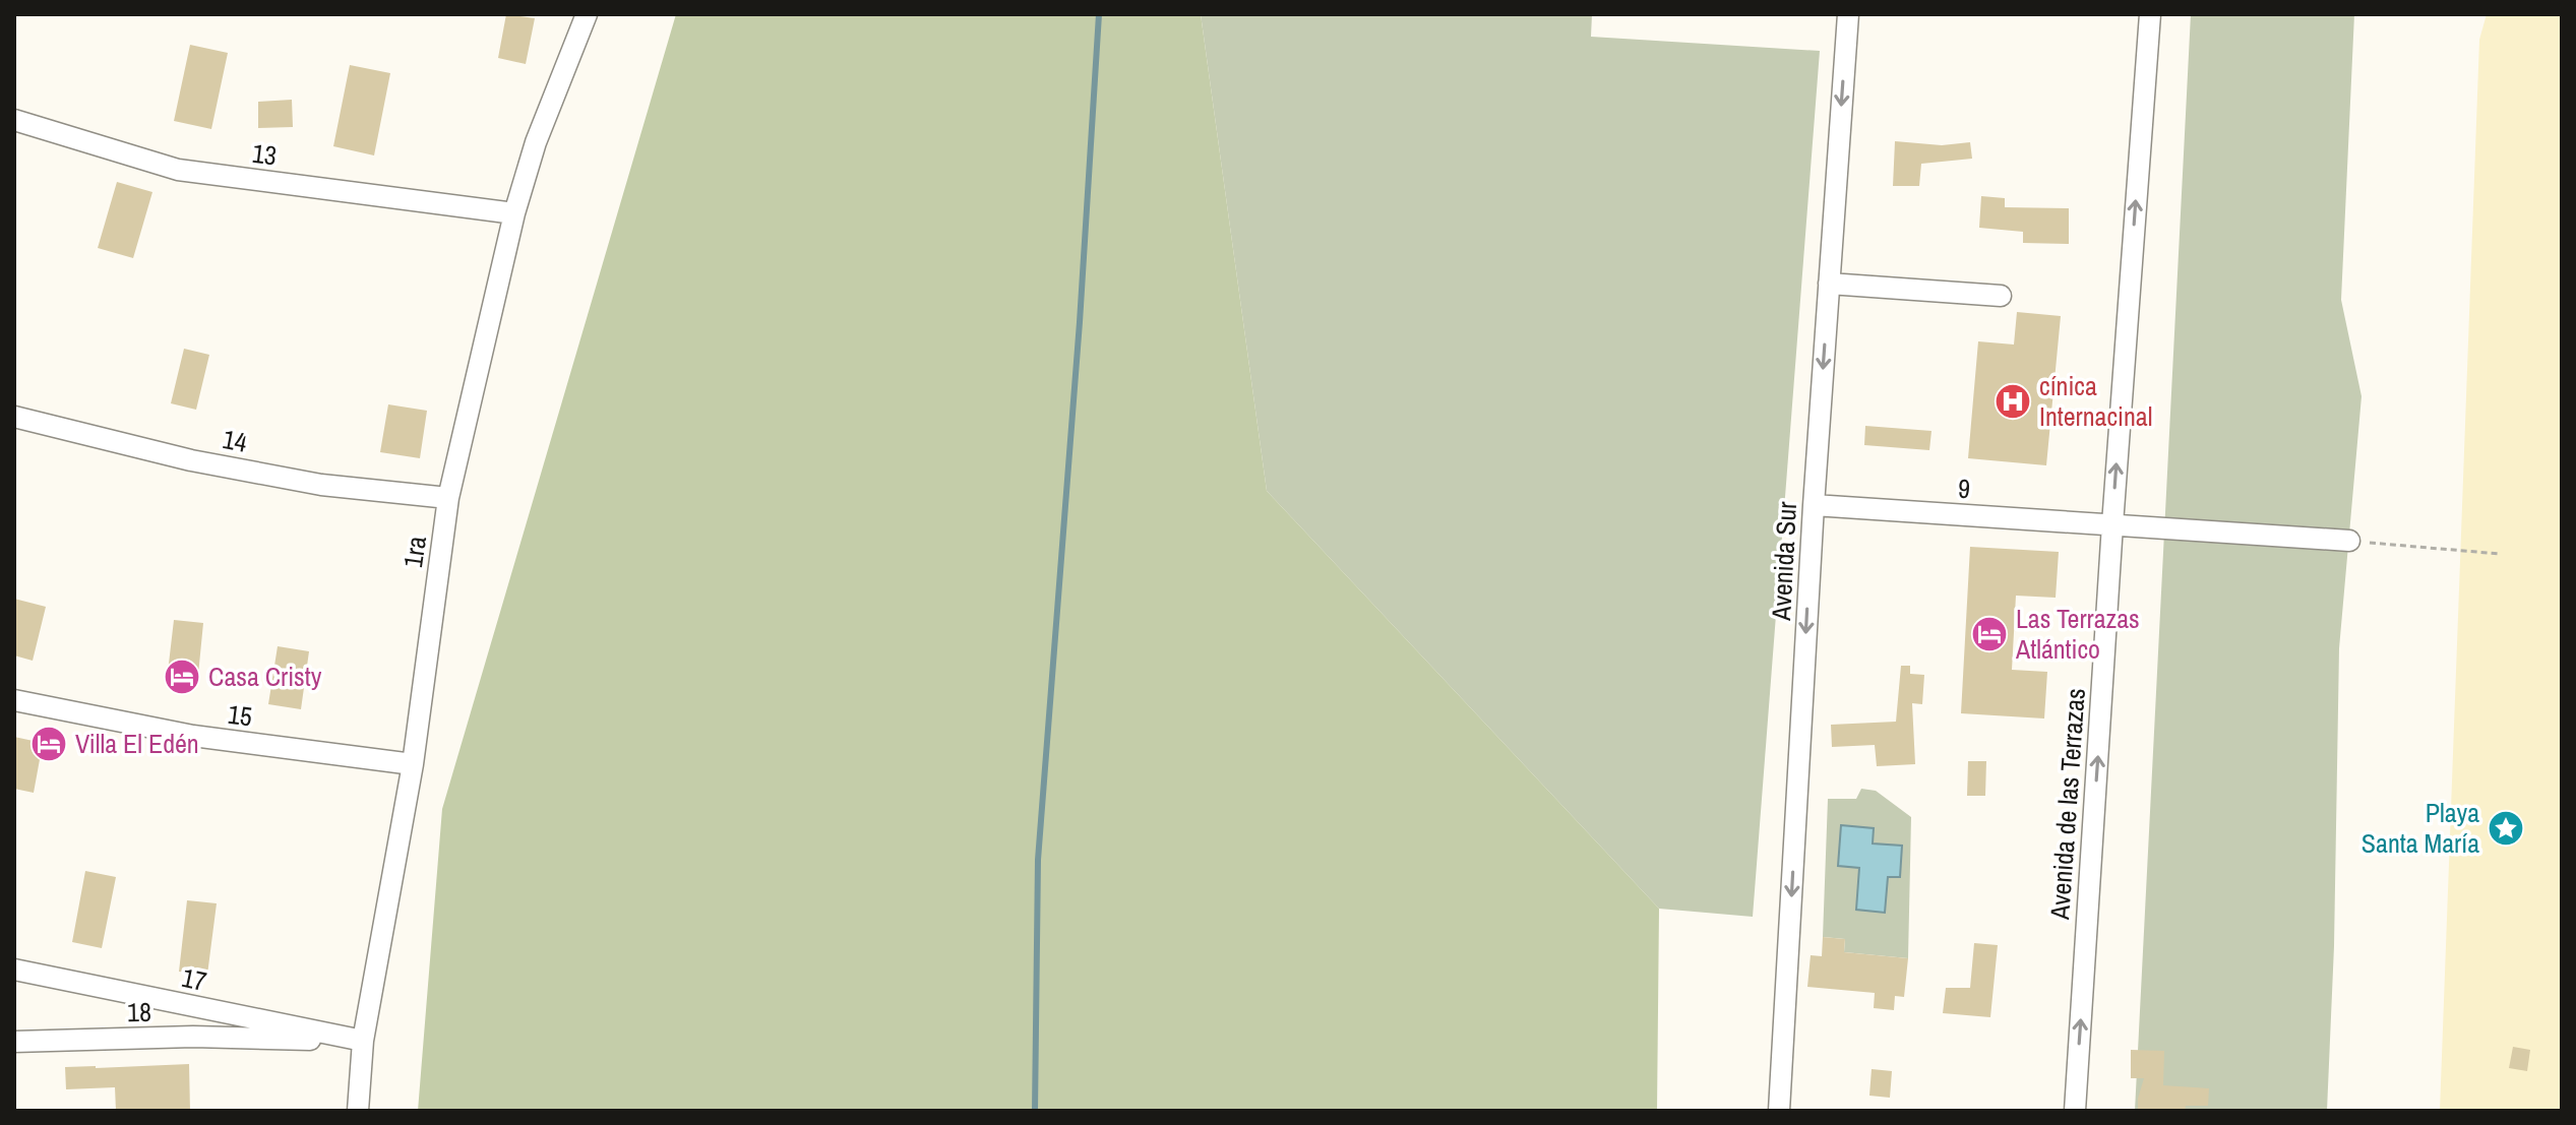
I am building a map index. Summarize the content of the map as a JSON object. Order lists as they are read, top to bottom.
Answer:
{
  "streets": {
    "street": [
      "13",
      "14",
      "9",
      "1ra",
      "Avenida Sur",
      "15",
      "Avenida de las Terrazas",
      "17",
      "18"
    ]
  },
  "crossings": [
    ["13", "1ra"],
    ["14", "1ra"],
    ["9", "Avenida Sur"],
    ["9", "Avenida de las Terrazas"],
    ["1ra", "15"],
    ["1ra", "17"],
    ["1ra", "18"],
    ["17", "18"]
  ],
  "one_way": ["Avenida Sur", "Avenida de las Terrazas"],
  "places": {
    "hospital": ["cínica Internacinal"],
    "hotel": ["Las Terrazas Atlántico", "Casa Cristy", "Villa El Edén"],
    "place": ["Playa Santa María"]
  }
}
